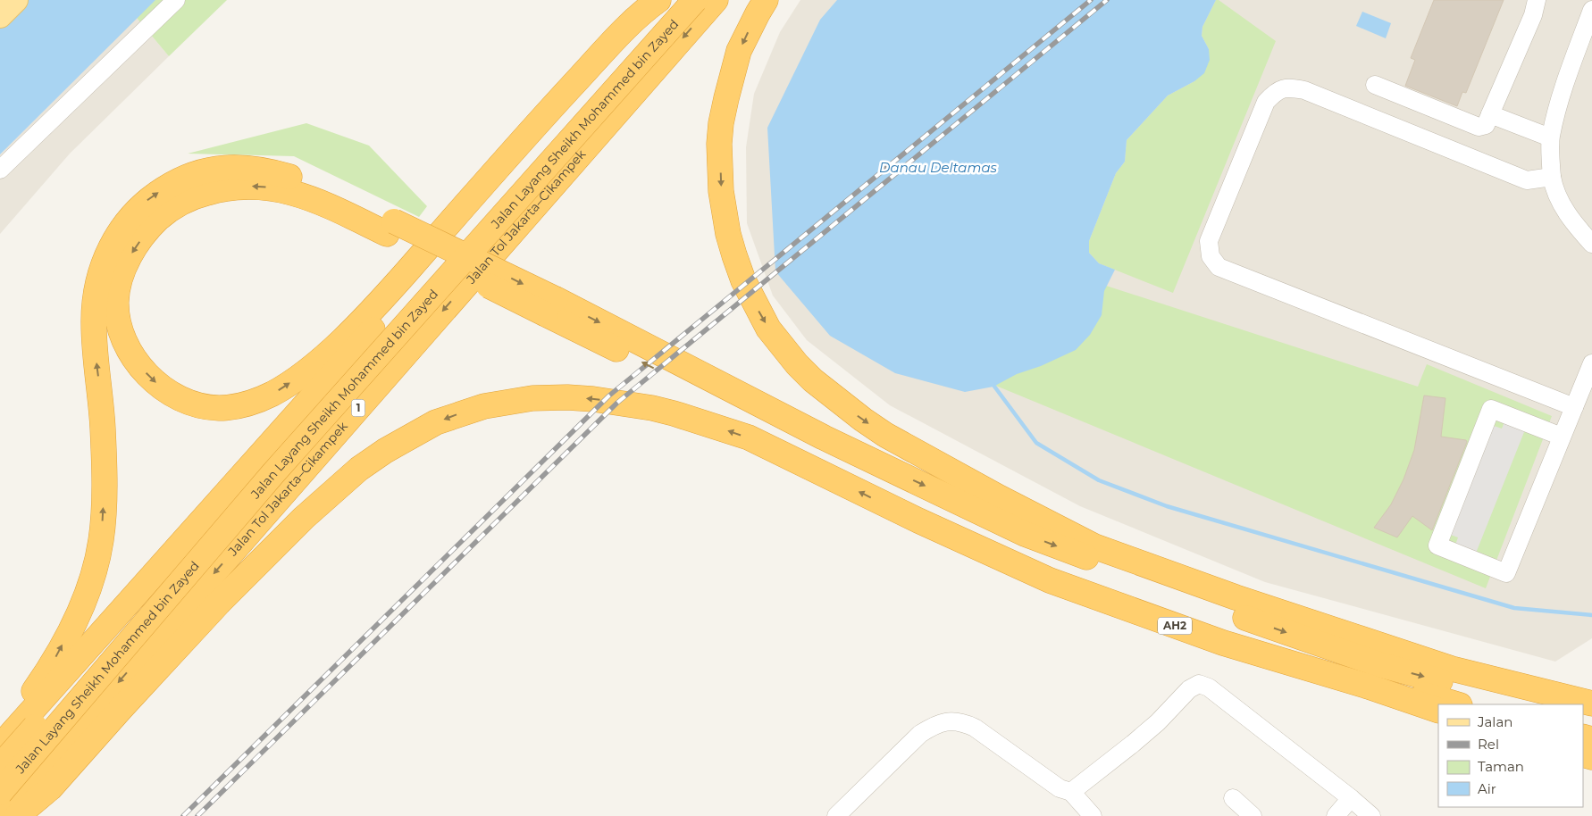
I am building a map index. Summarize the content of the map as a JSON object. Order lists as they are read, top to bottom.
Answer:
{
  "streets": {
    "highway": [
      "Jalan Layang Sheikh Mohammed bin Zayed",
      "Jalan Tol Jakarta–Cikampek",
      "1",
      "AH2"
    ]
  },
  "water": ["Danau Deltamas"],
  "legend": [
    "Jalan",
    "Rel",
    "Taman",
    "Air"
  ]
}
